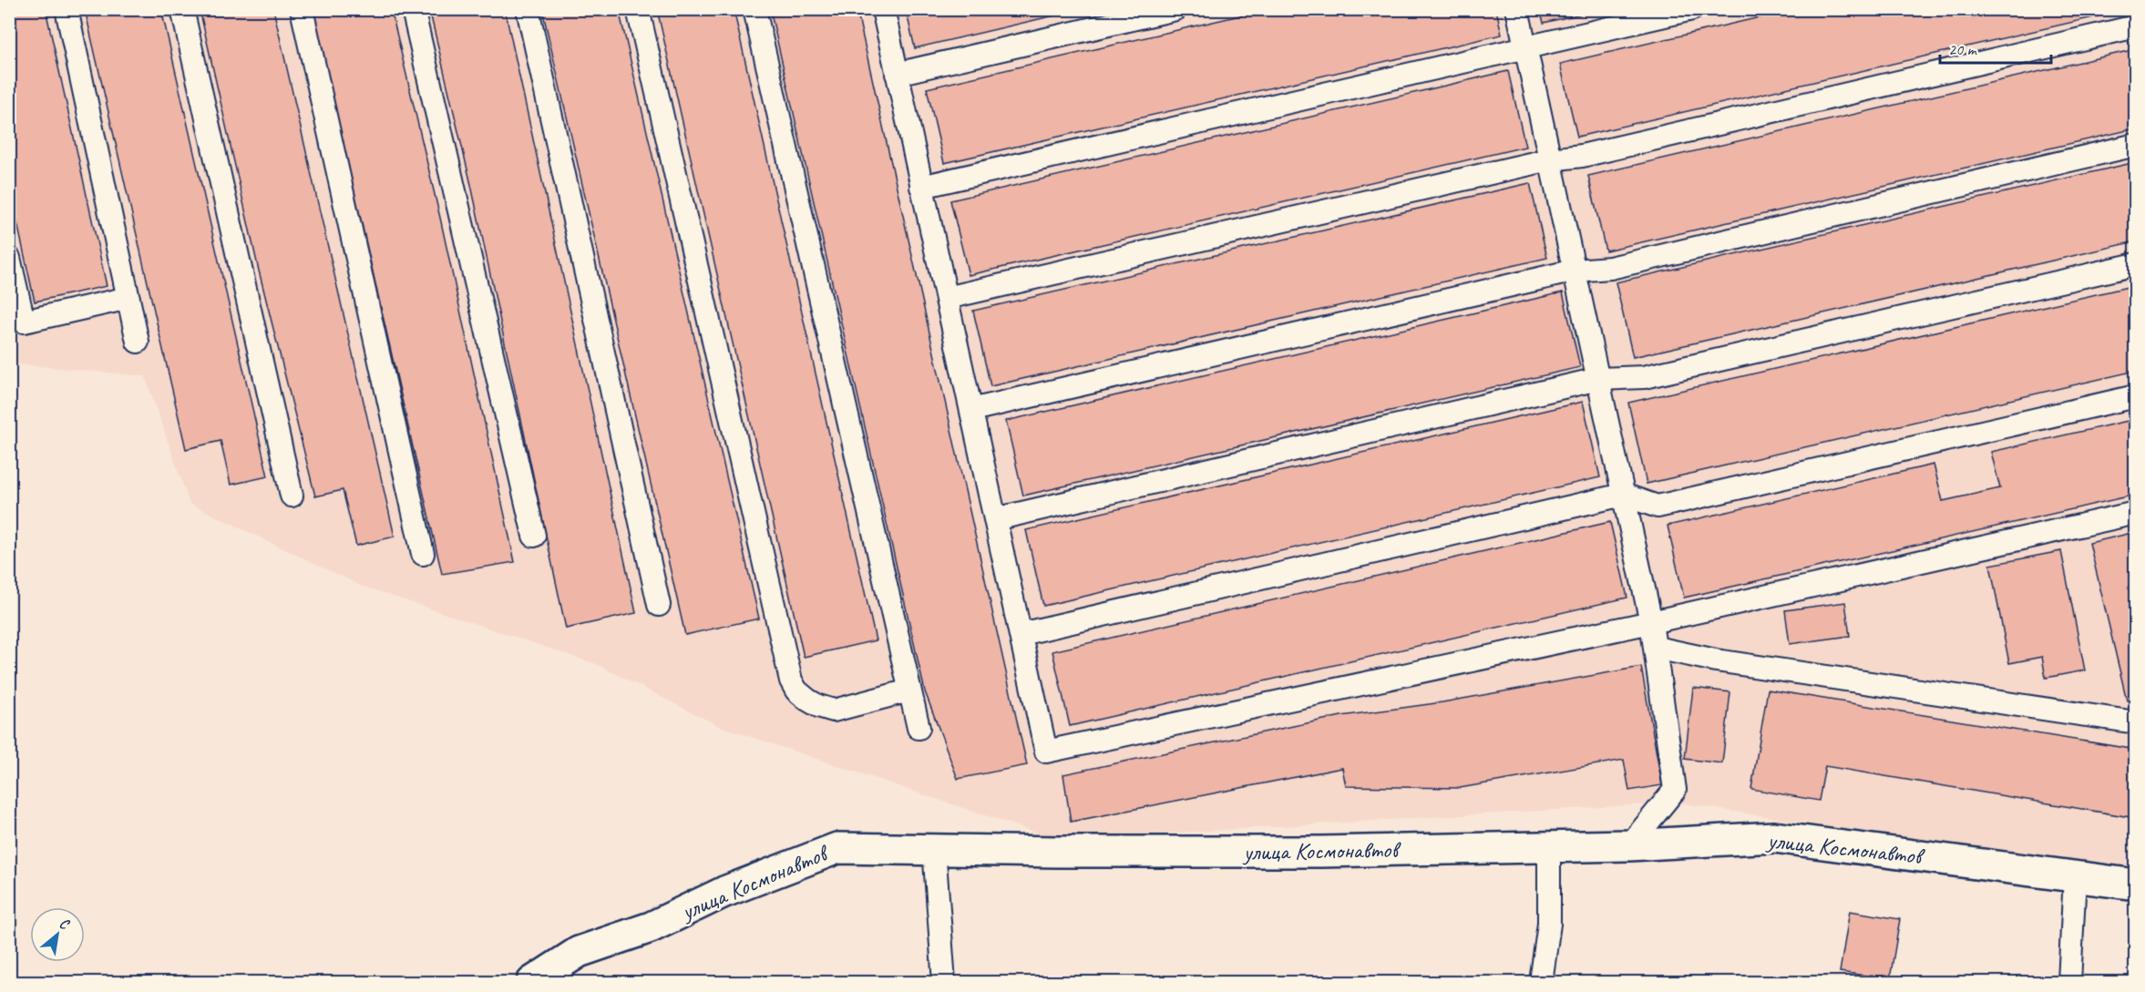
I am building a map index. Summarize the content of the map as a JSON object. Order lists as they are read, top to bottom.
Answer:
{
  "streets": {
    "street": ["улица Космонавтов"]
  },
  "scale_bar": "20 m",
  "north": "top right"
}
